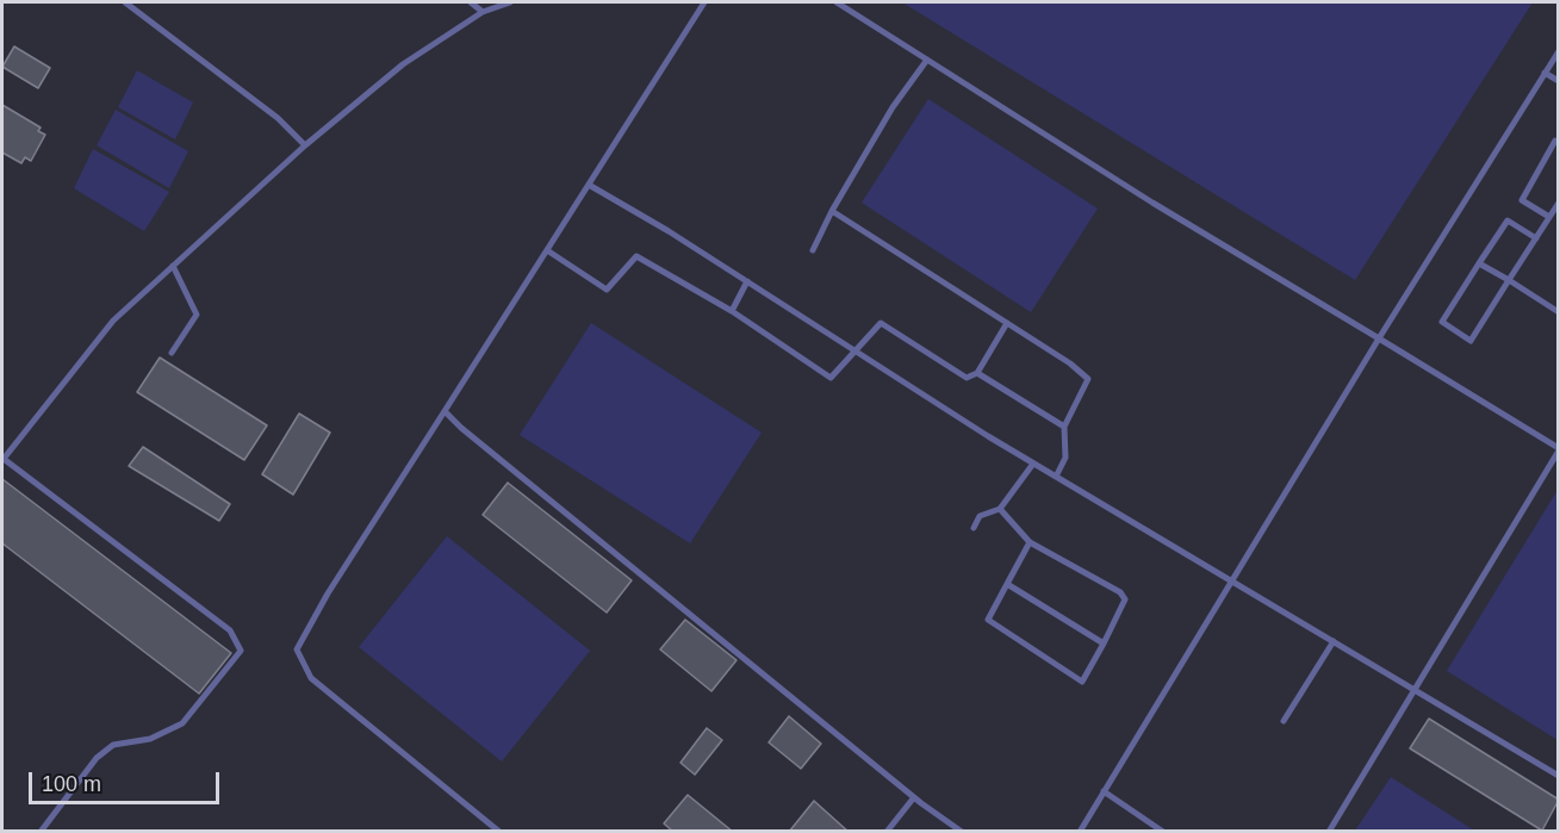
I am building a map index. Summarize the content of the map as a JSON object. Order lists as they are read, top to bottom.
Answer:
{
  "scale_bar": "100 m"
}
